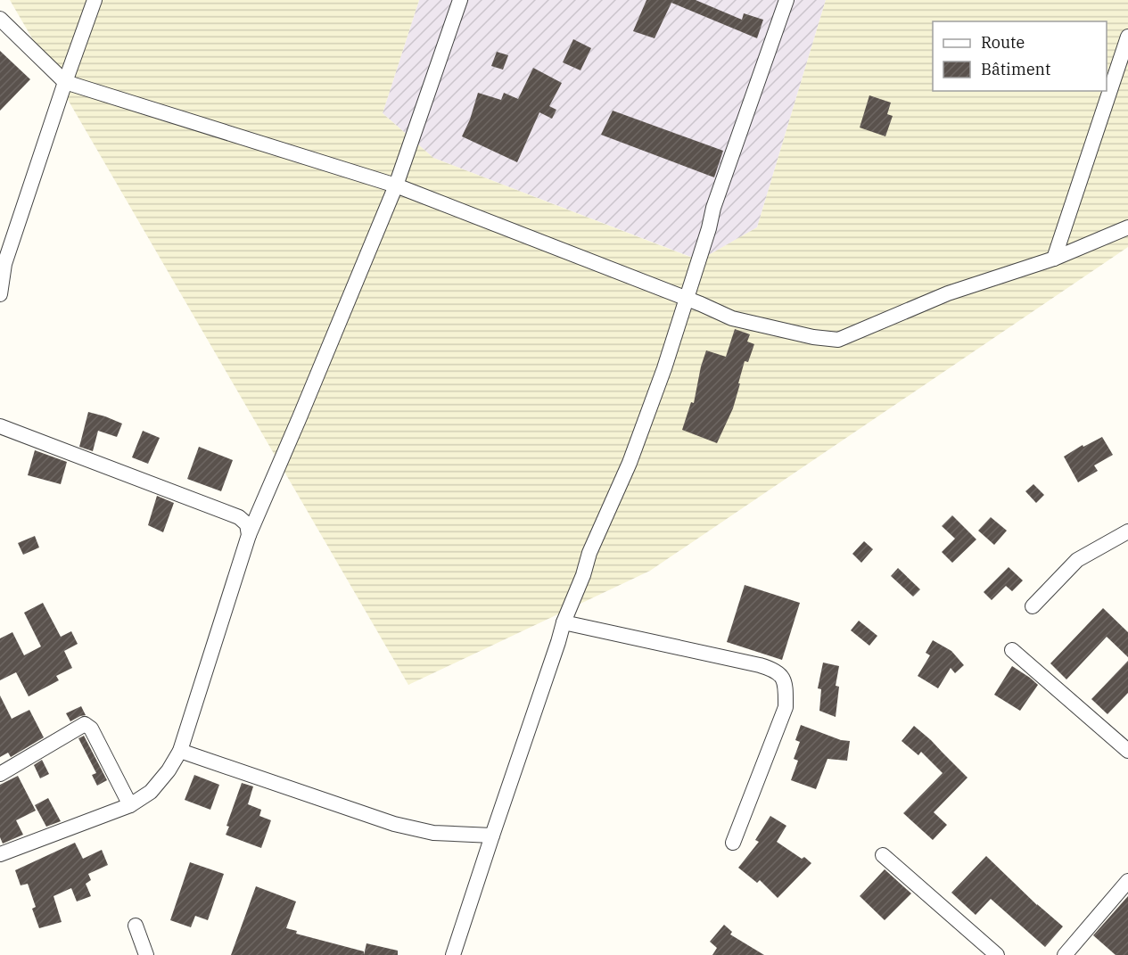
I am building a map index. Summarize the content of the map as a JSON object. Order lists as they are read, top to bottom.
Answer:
{
  "legend": ["Route", "Bâtiment"]
}
